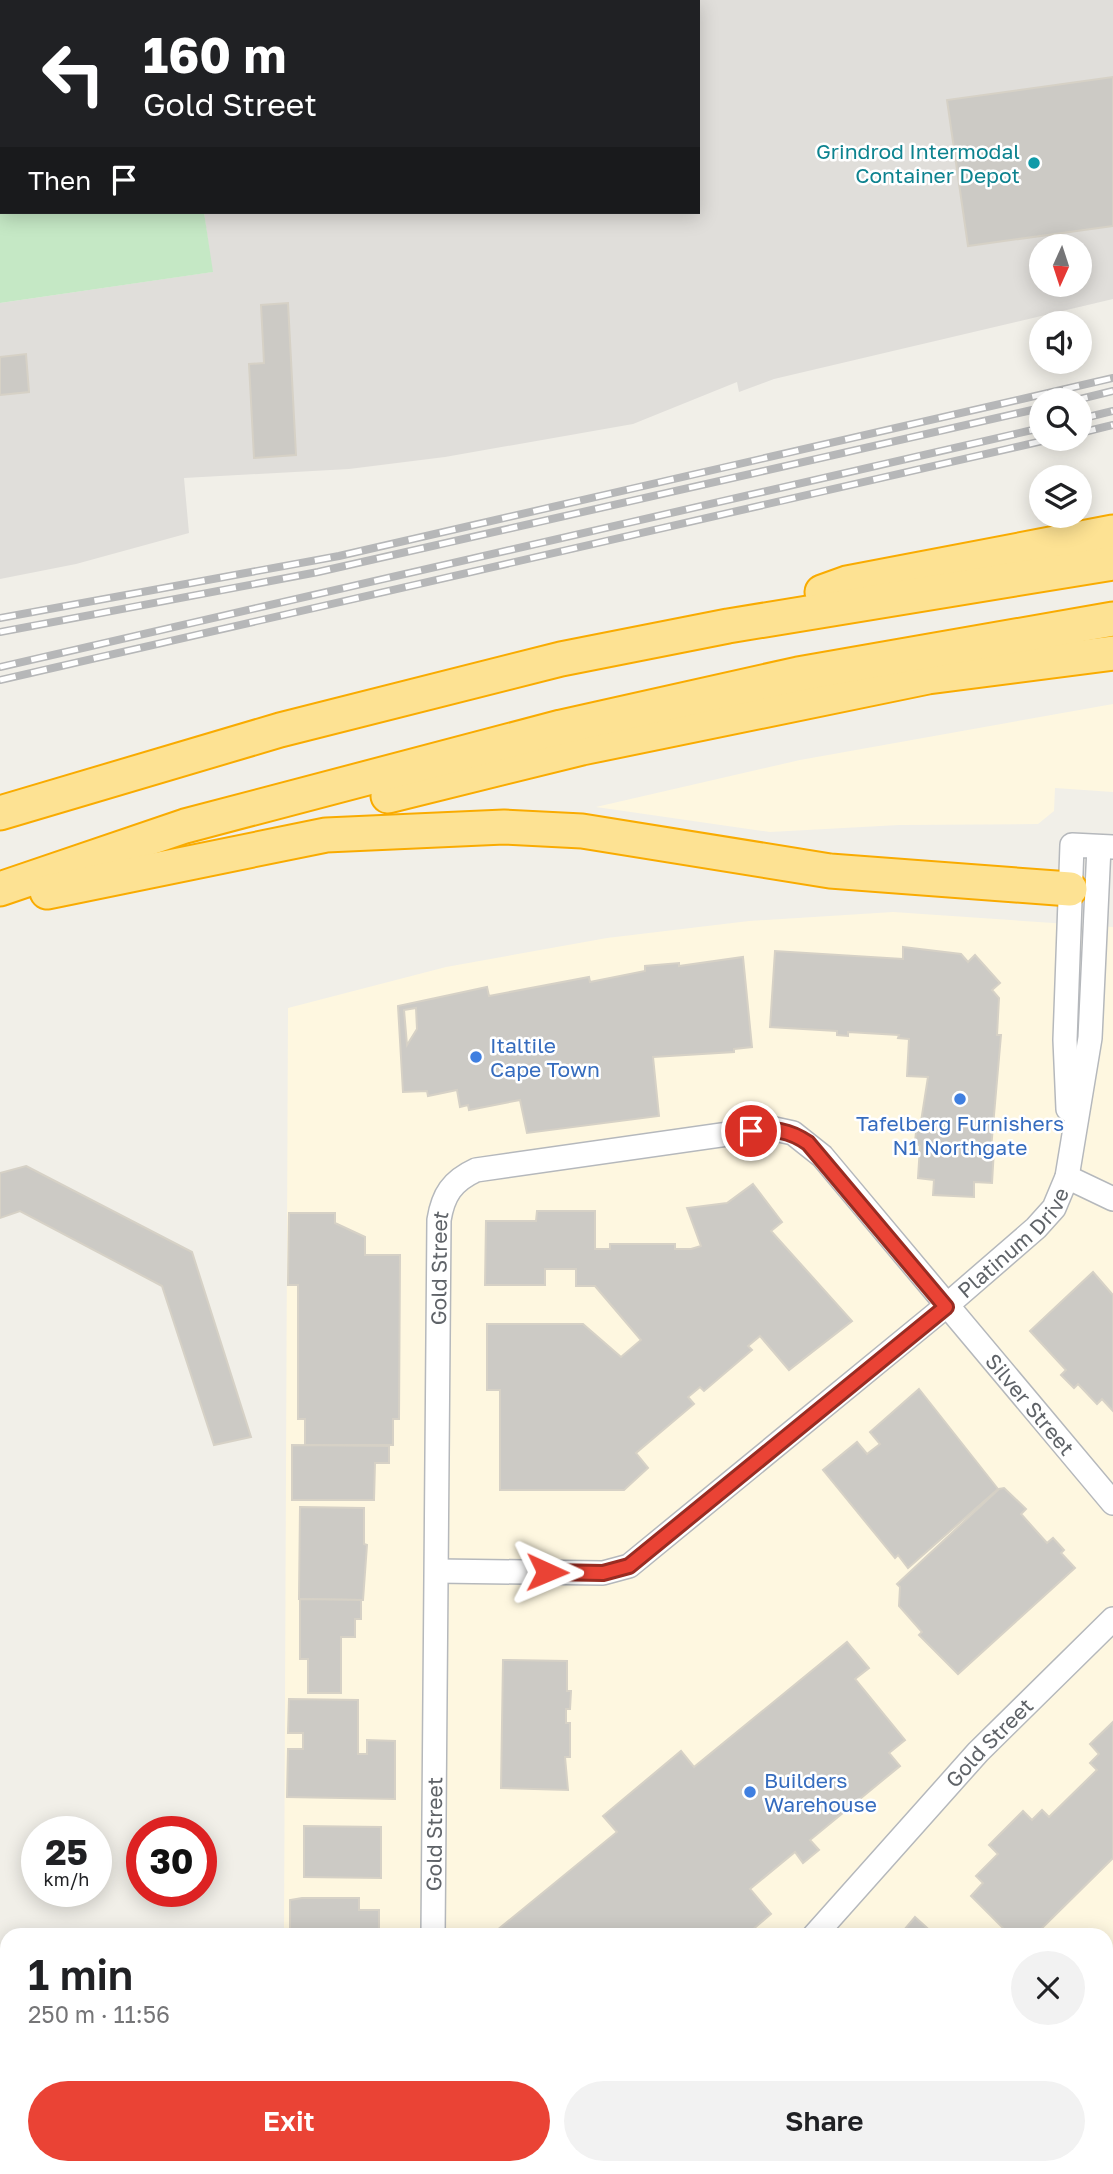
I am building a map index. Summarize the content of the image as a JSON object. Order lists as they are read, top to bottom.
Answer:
{
  "streets": {
    "street": ["Platinum Drive", "Gold Street", "Silver Street"]
  },
  "crossings": [
    ["Platinum Drive", "Gold Street"],
    ["Platinum Drive", "Silver Street"],
    ["Gold Street", "Silver Street"]
  ],
  "places": [
    "Grindrod Intermodal Container Depot",
    "Italtile Cape Town",
    "Tafelberg Furnishers N1 Northgate",
    "Builders Warehouse"
  ],
  "north": "bottom",
  "page": {
    "turn": ["160 m", "Gold Street"],
    "then": "Then",
    "speed": "25 km/h",
    "limit": "30",
    "heading": ["1 min", "250 m · 11:56"],
    "buttons": ["Exit", "Share"]
  }
}
